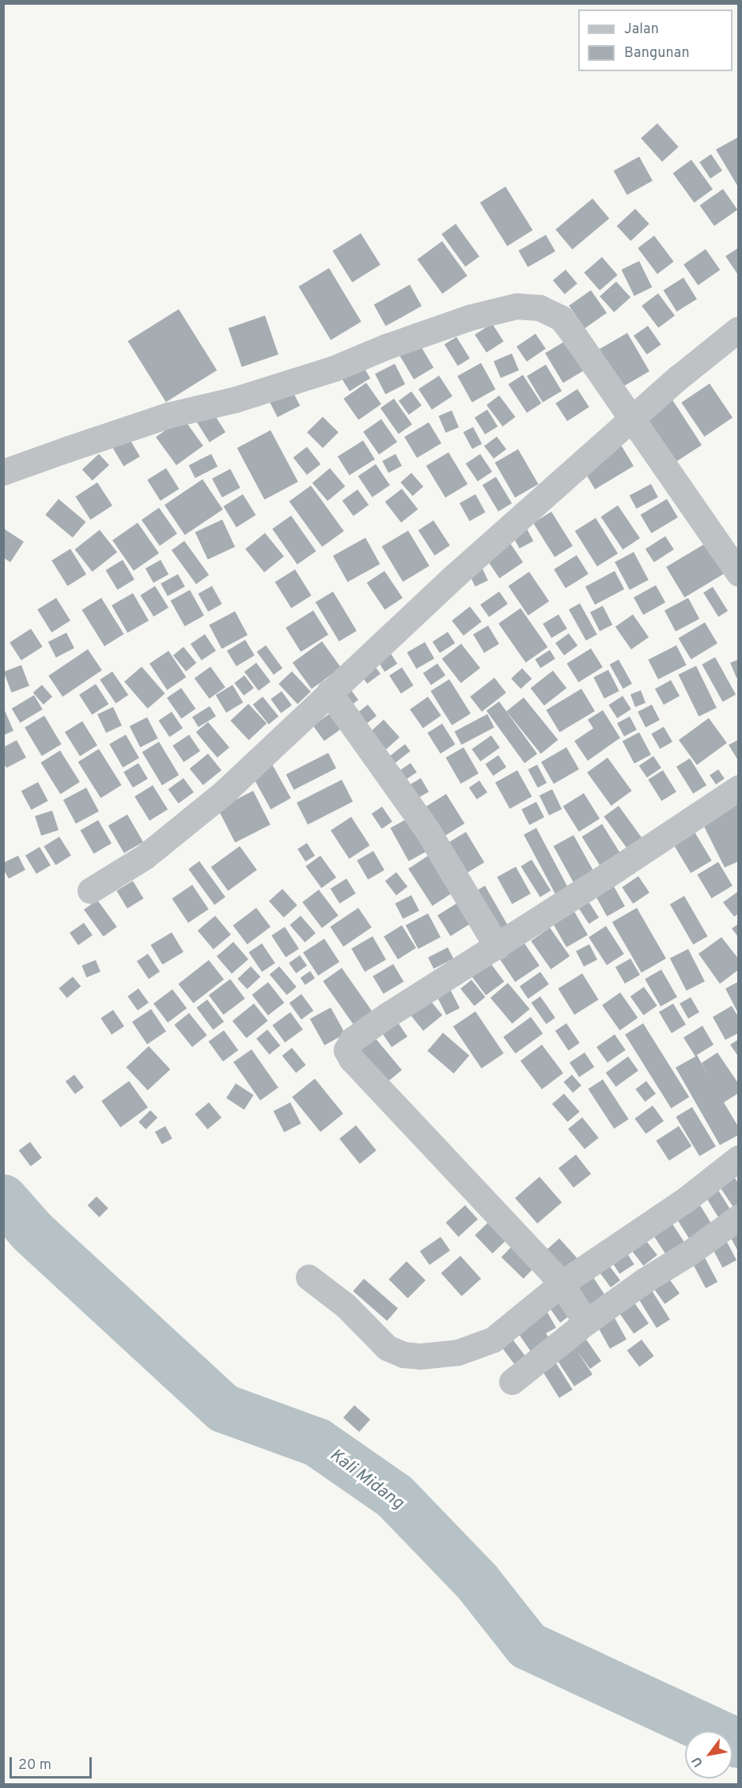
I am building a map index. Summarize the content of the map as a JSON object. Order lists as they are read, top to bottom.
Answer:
{
  "water": ["Kali Midang"],
  "legend": ["Jalan", "Bangunan"],
  "scale_bar": "20 m",
  "north": "bottom left"
}
